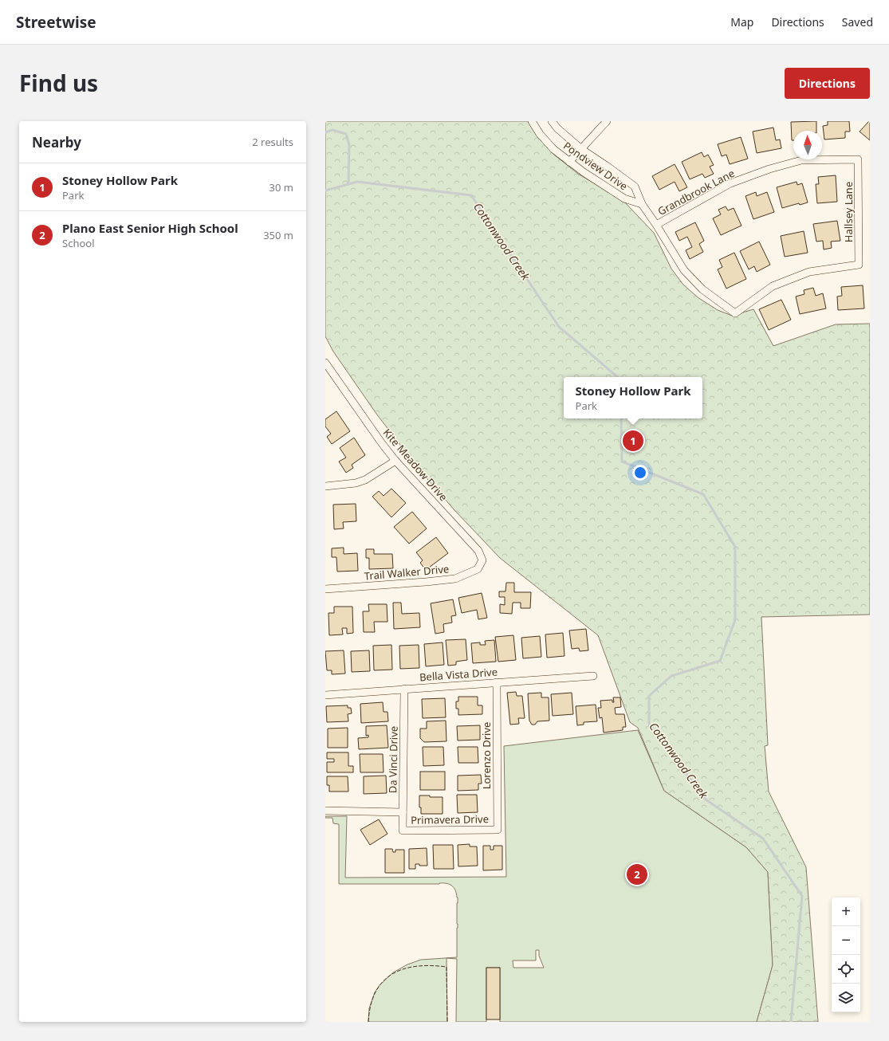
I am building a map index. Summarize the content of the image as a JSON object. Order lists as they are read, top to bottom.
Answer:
{
  "streets": {
    "street": [
      "Pondview Drive",
      "Grandbrook Lane",
      "Hallsey Lane",
      "Kite Meadow Drive",
      "Trail Walker Drive",
      "Bella Vista Drive",
      "Lorenzo Drive",
      "Da Vinci Drive",
      "Primavera Drive"
    ]
  },
  "crossings": [
    ["Pondview Drive", "Grandbrook Lane"],
    ["Pondview Drive", "Hallsey Lane"],
    ["Grandbrook Lane", "Hallsey Lane"],
    ["Kite Meadow Drive", "Trail Walker Drive"],
    ["Bella Vista Drive", "Lorenzo Drive"],
    ["Bella Vista Drive", "Da Vinci Drive"],
    ["Lorenzo Drive", "Primavera Drive"],
    ["Da Vinci Drive", "Primavera Drive"]
  ],
  "water": ["Cottonwood Creek"],
  "north": "top",
  "page": {
    "header": "Streetwise",
    "nav": ["Map", "Directions", "Saved"],
    "title": "Find us",
    "buttons": "Directions",
    "heading": ["Nearby", "2 results"],
    "list": [
      {
        "mark": "1",
        "name": "Stoney Hollow Park",
        "note": "Park",
        "value": "30 m"
      },
      {
        "mark": "2",
        "name": "Plano East Senior High School",
        "note": "School",
        "value": "350 m"
      }
    ],
    "popup": ["Stoney Hollow Park", "Park"],
    "pins": ["1", "2"],
    "map_buttons": ["+", "−"]
  }
}
